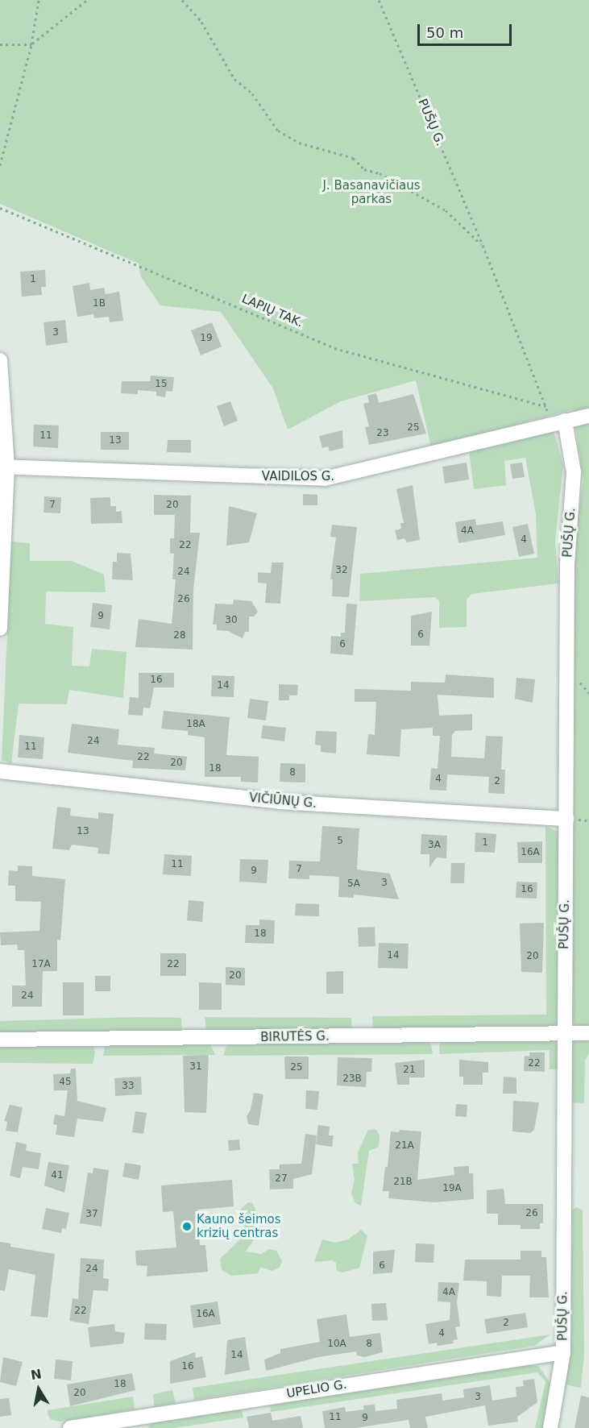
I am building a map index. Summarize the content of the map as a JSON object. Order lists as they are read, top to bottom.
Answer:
{
  "streets": {
    "street": [
      "PUŠŲ G.",
      "VAIDILOS G.",
      "VIČIŪNŲ G.",
      "BIRUTĖS G.",
      "UPELIO G."
    ],
    "path": ["LAPIŲ TAK."]
  },
  "crossings": [
    ["PUŠŲ G.", "VAIDILOS G."],
    ["PUŠŲ G.", "VIČIŪNŲ G."],
    ["PUŠŲ G.", "BIRUTĖS G."],
    ["PUŠŲ G.", "UPELIO G."]
  ],
  "parks": ["J. Basanavičiaus parkas"],
  "places": ["Kauno šeimos krizių centras"],
  "house_numbers": [
    "1",
    "1B",
    "3",
    "19",
    "15",
    "25",
    "23",
    "11",
    "13",
    "7",
    "20",
    "4A",
    "4",
    "22",
    "32",
    "24",
    "26",
    "9",
    "30",
    "6",
    "28",
    "6",
    "16",
    "14",
    "18A",
    "24",
    "11",
    "22",
    "20",
    "18",
    "8",
    "4",
    "2",
    "13",
    "5",
    "1",
    "3A",
    "16A",
    "11",
    "7",
    "9",
    "3",
    "5A",
    "16",
    "18",
    "14",
    "20",
    "17A",
    "22",
    "20",
    "24",
    "22",
    "31",
    "25",
    "21",
    "23B",
    "45",
    "33",
    "21A",
    "41",
    "27",
    "21B",
    "19A",
    "26",
    "37",
    "6",
    "24",
    "4A",
    "22",
    "16A",
    "2",
    "4",
    "10A",
    "8",
    "14",
    "16",
    "18",
    "20",
    "3",
    "11",
    "9"
  ],
  "scale_bar": "50 m",
  "north": "top"
}
